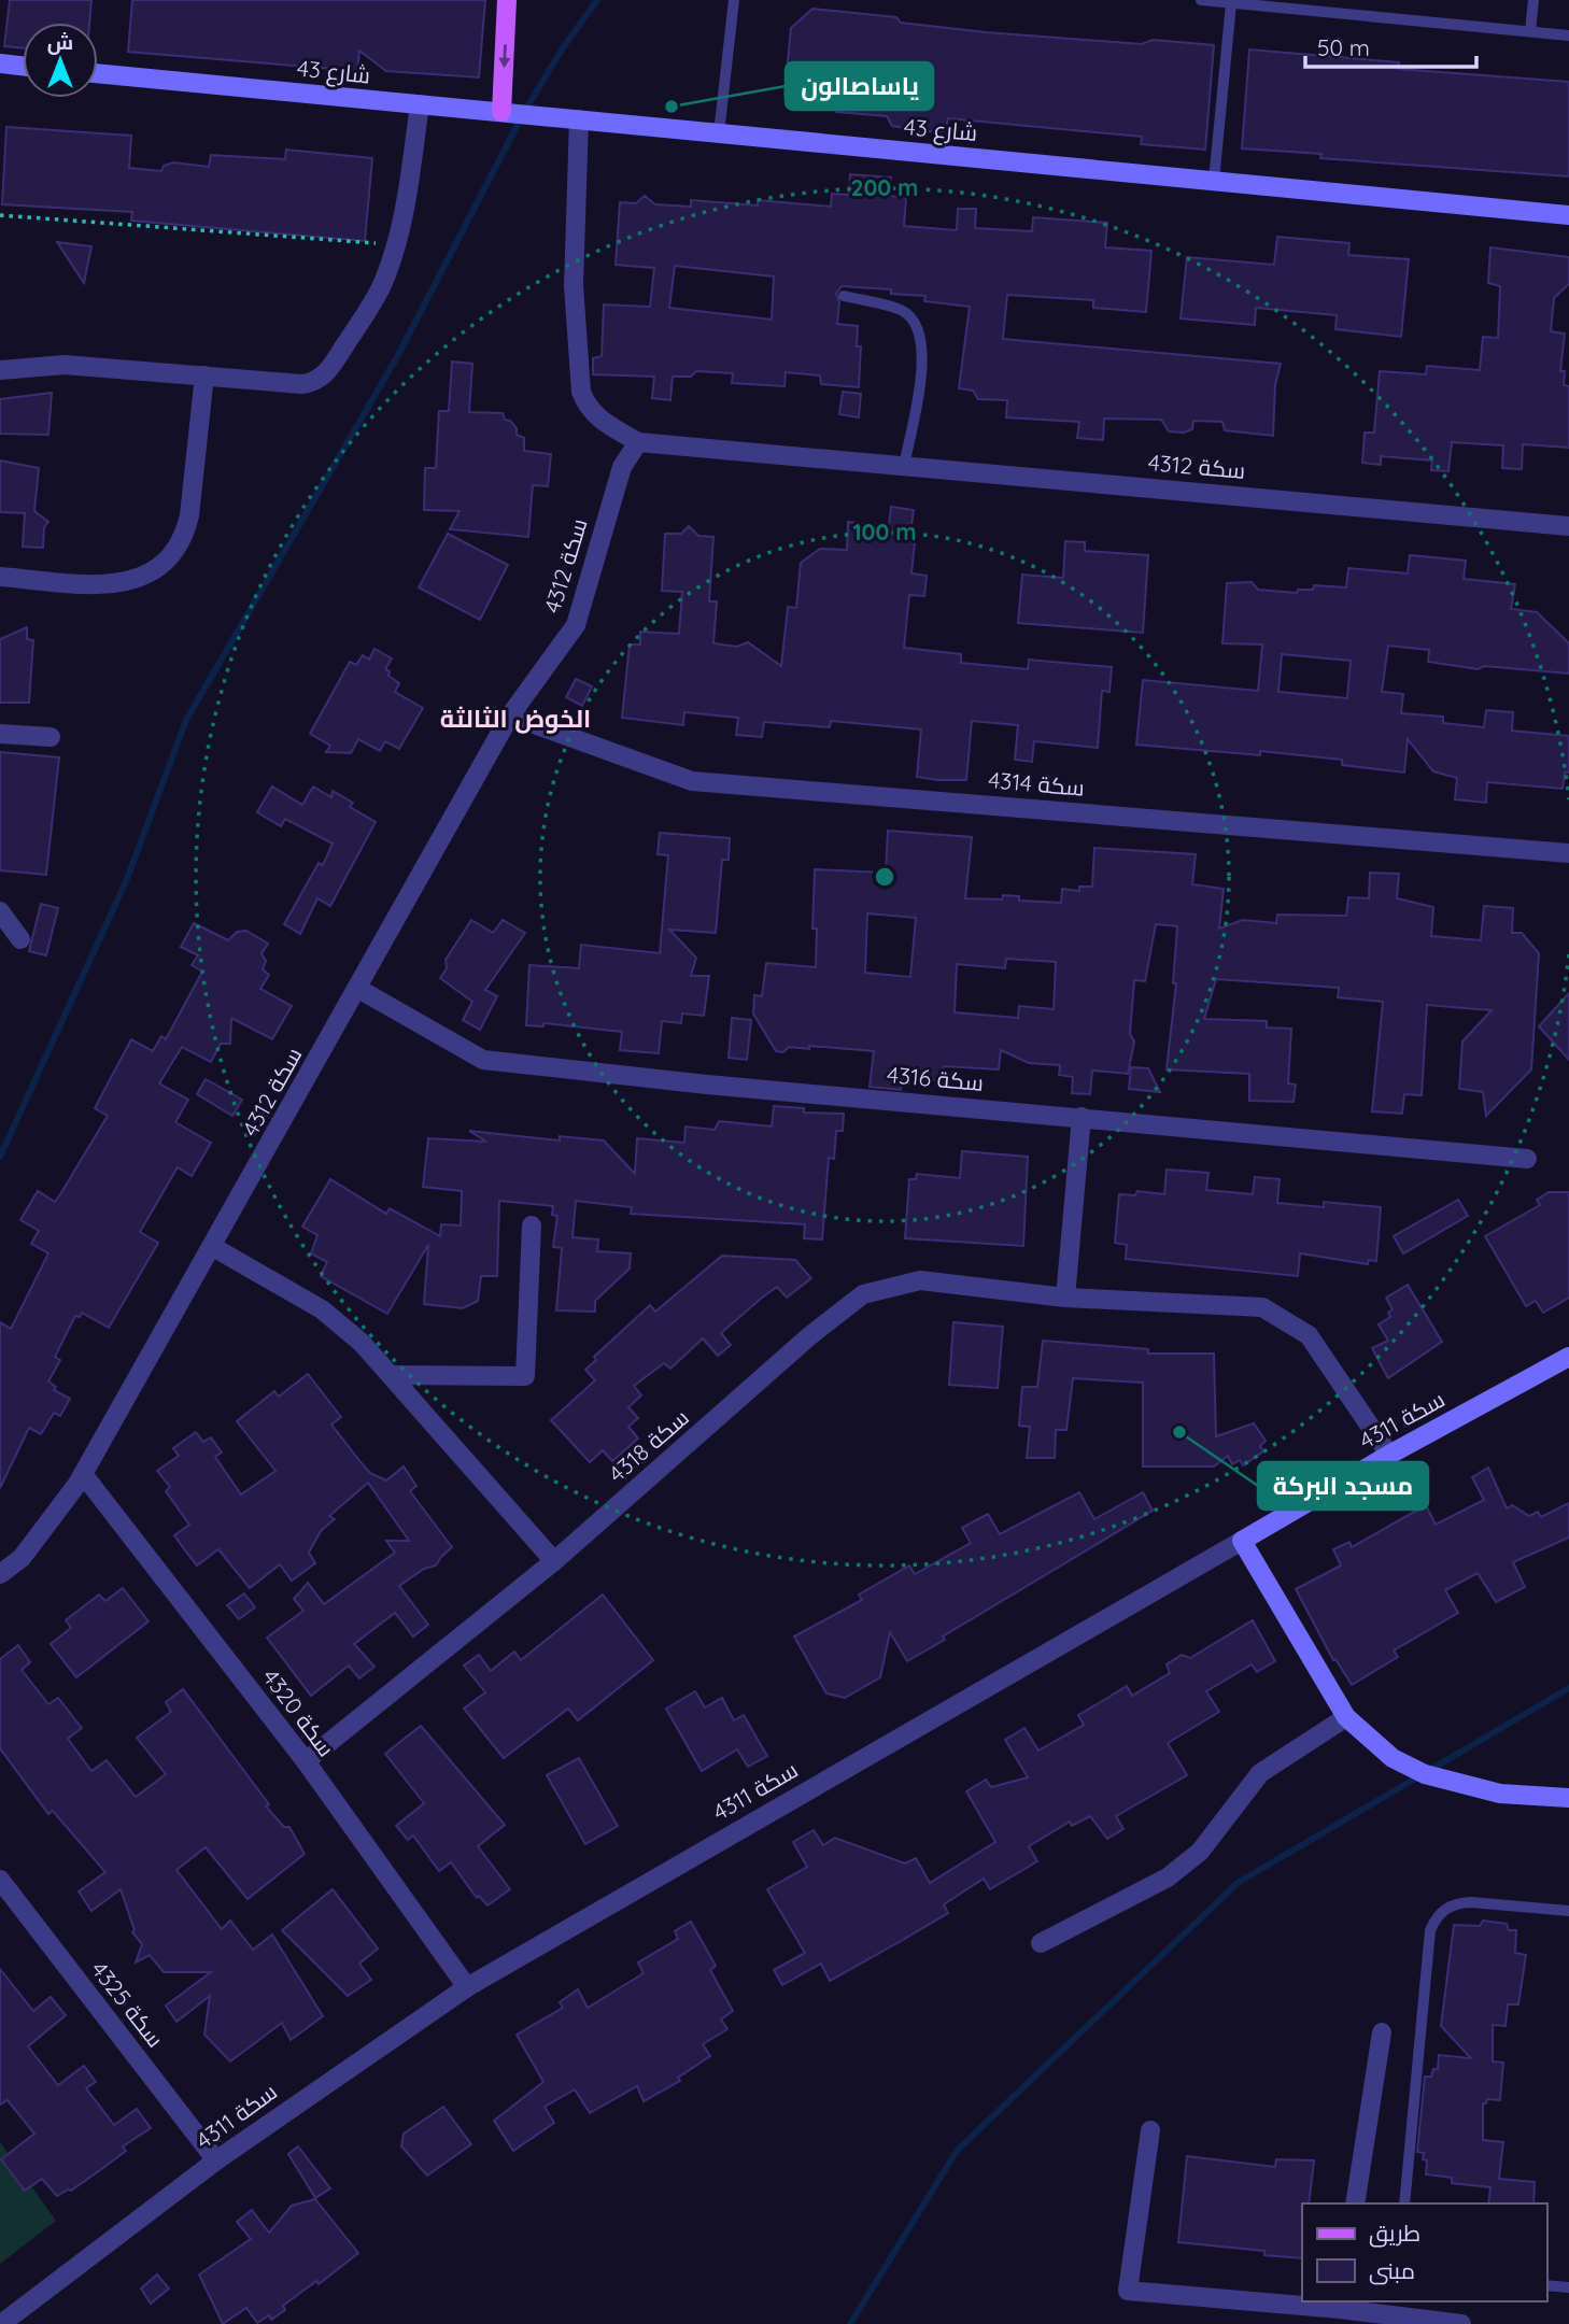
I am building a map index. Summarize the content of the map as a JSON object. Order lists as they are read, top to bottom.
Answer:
{
  "streets": {
    "street": [
      "شارع 43",
      "سكة 4312",
      "سكة 4314",
      "سكة 4316",
      "سكة 4311",
      "سكة 4318",
      "سكة 4320",
      "سكة 4325"
    ]
  },
  "crossings": [
    ["سكة 4312", "سكة 4314"],
    ["سكة 4312", "سكة 4316"],
    ["سكة 4312", "سكة 4320"],
    ["سكة 4311", "سكة 4318"],
    ["سكة 4311", "سكة 4320"],
    ["سكة 4311", "سكة 4325"],
    ["سكة 4318", "سكة 4320"]
  ],
  "districts": ["الخوض الثالثة"],
  "places": ["ياساصالون", "مسجد البركة"],
  "legend": ["طريق", "مبنى"],
  "scale_bar": "50 m",
  "north": "top",
  "rings": ["200 m", "100 m"]
}
